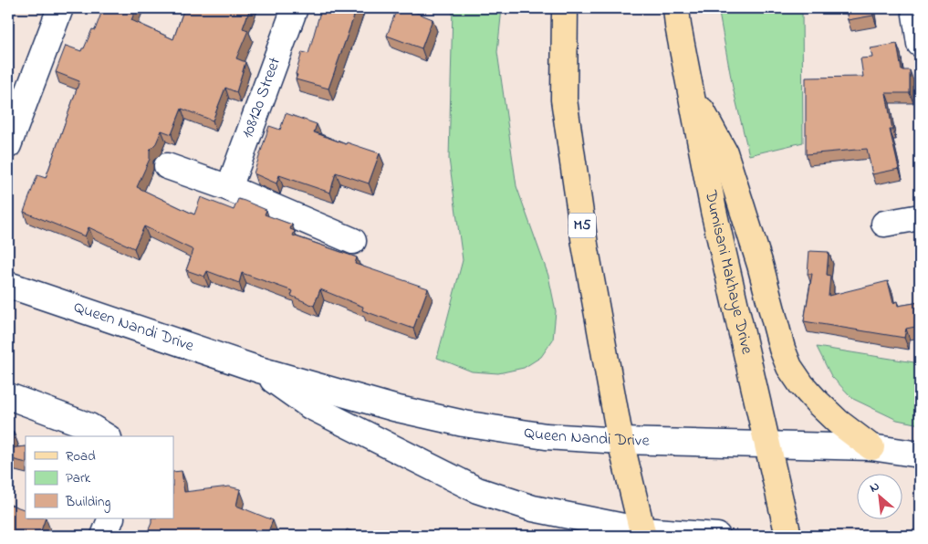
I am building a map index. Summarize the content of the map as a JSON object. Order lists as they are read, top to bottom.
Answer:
{
  "streets": {
    "main road": [
      "108120 Street",
      "M5",
      "Dumisani Makhaye Drive",
      "Queen Nandi Drive"
    ]
  },
  "crossings": [
    ["M5", "Queen Nandi Drive"],
    ["Dumisani Makhaye Drive", "Queen Nandi Drive"]
  ],
  "legend": ["Road", "Park", "Building"],
  "north": "top left"
}
